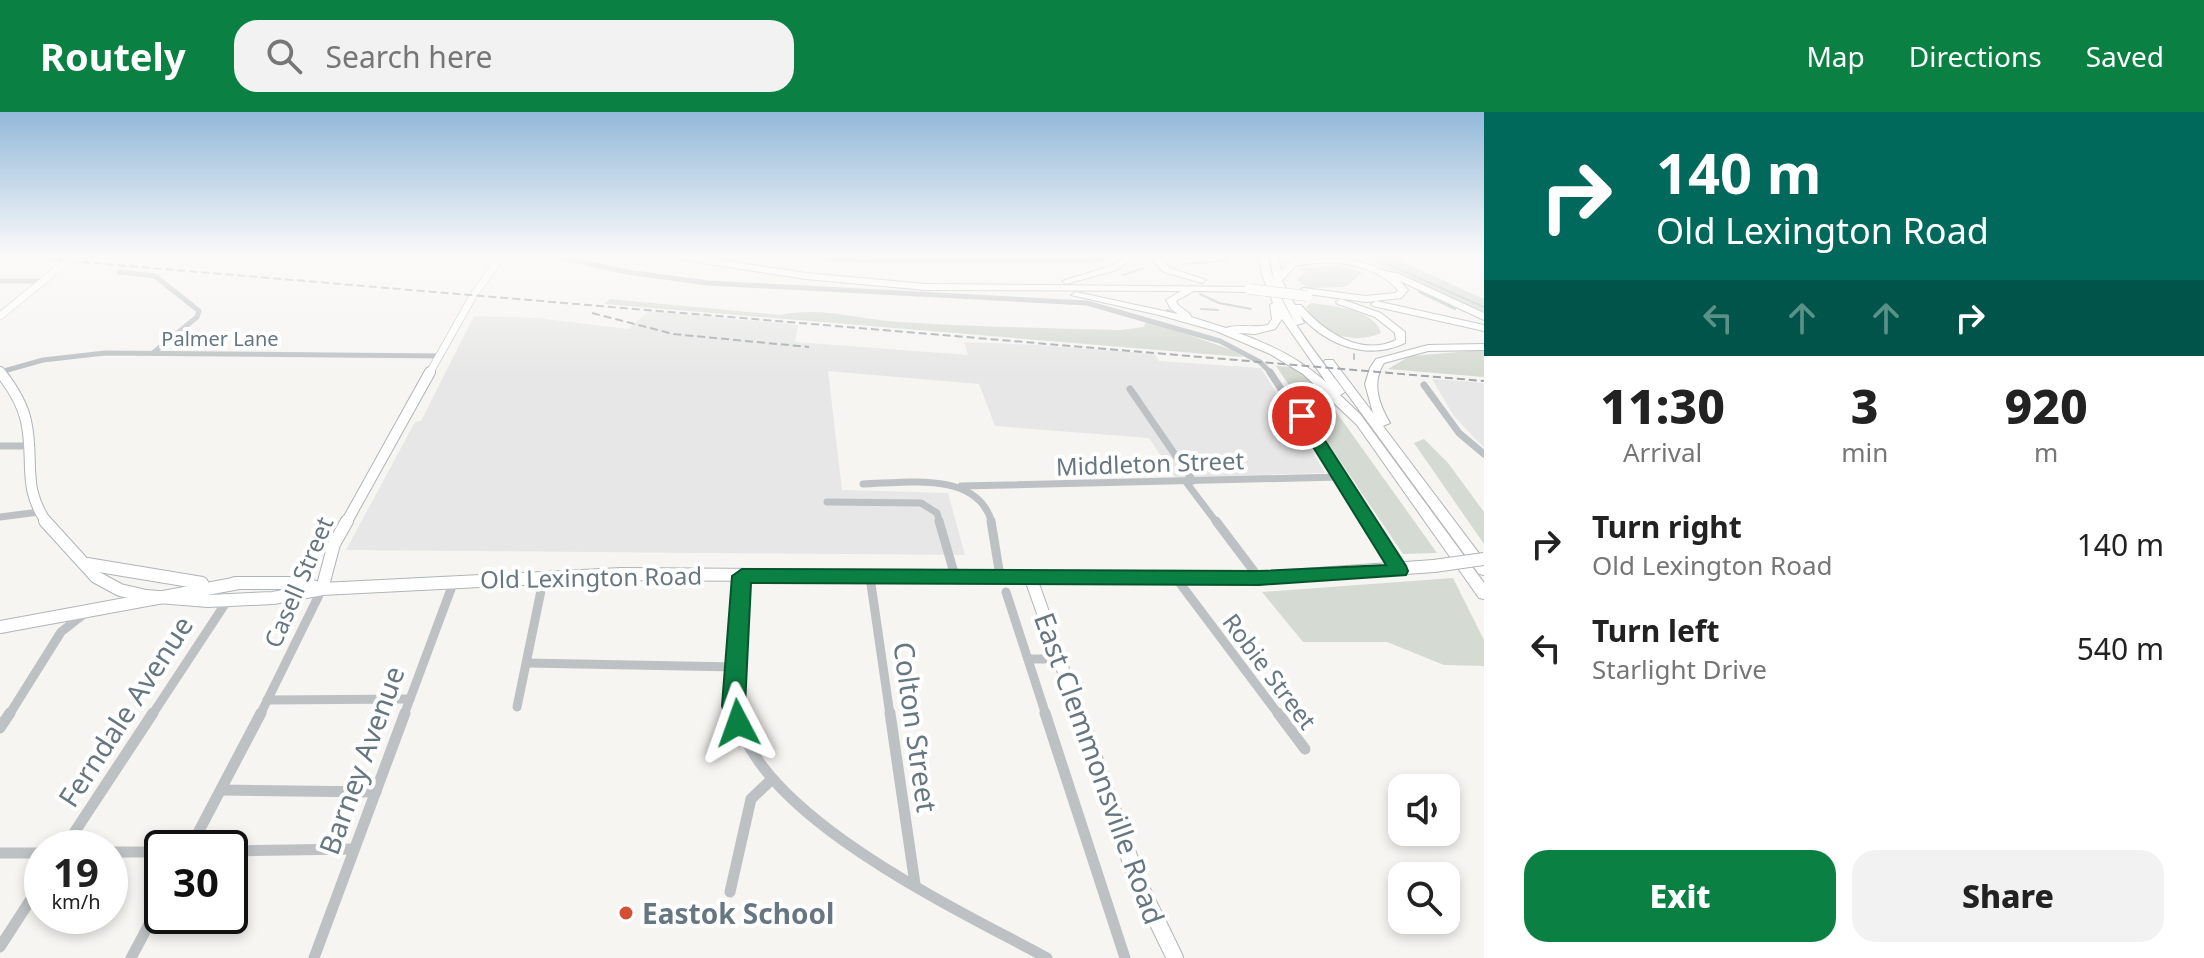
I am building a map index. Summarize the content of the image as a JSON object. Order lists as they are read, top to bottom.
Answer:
{
  "streets": {
    "main road": ["Old Lexington Road", "Casell Street", "East Clemmonsville Road"],
    "street": [
      "Palmer Lane",
      "Middleton Street",
      "Robie Street",
      "Ferndale Avenue",
      "Colton Street",
      "Barney Avenue"
    ]
  },
  "crossings": [
    ["Palmer Lane", "Casell Street"],
    ["Old Lexington Road", "Casell Street"],
    ["Old Lexington Road", "Robie Street"],
    ["Old Lexington Road", "Ferndale Avenue"],
    ["Old Lexington Road", "Colton Street"],
    ["Old Lexington Road", "Barney Avenue"],
    ["Old Lexington Road", "East Clemmonsville Road"]
  ],
  "places": ["Eastok School"],
  "page": {
    "header": "Routely",
    "search": "Search here",
    "nav": ["Map", "Directions", "Saved"],
    "turn": ["140 m", "Old Lexington Road"],
    "eta": [
      "11:30",
      "Arrival",
      "3",
      "min",
      "920",
      "m"
    ],
    "list": [
      {
        "name": "Turn right",
        "note": "Old Lexington Road",
        "value": "140 m"
      },
      {
        "name": "Turn left",
        "note": "Starlight Drive",
        "value": "540 m"
      }
    ],
    "speed": "19 km/h",
    "limit": "30",
    "buttons": ["Exit", "Share"]
  }
}
